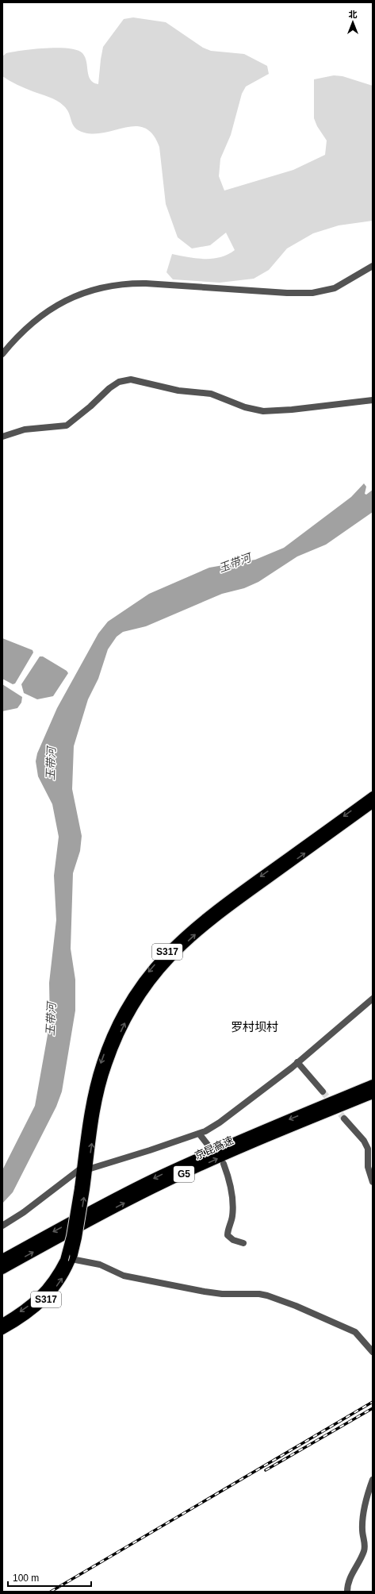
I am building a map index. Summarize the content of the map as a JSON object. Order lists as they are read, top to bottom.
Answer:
{
  "streets": {
    "highway": ["京昆高速", "G5"],
    "main road": ["S317"]
  },
  "districts": ["罗村坝村"],
  "water": ["玉带河"],
  "scale_bar": "100 m",
  "north": "top"
}
